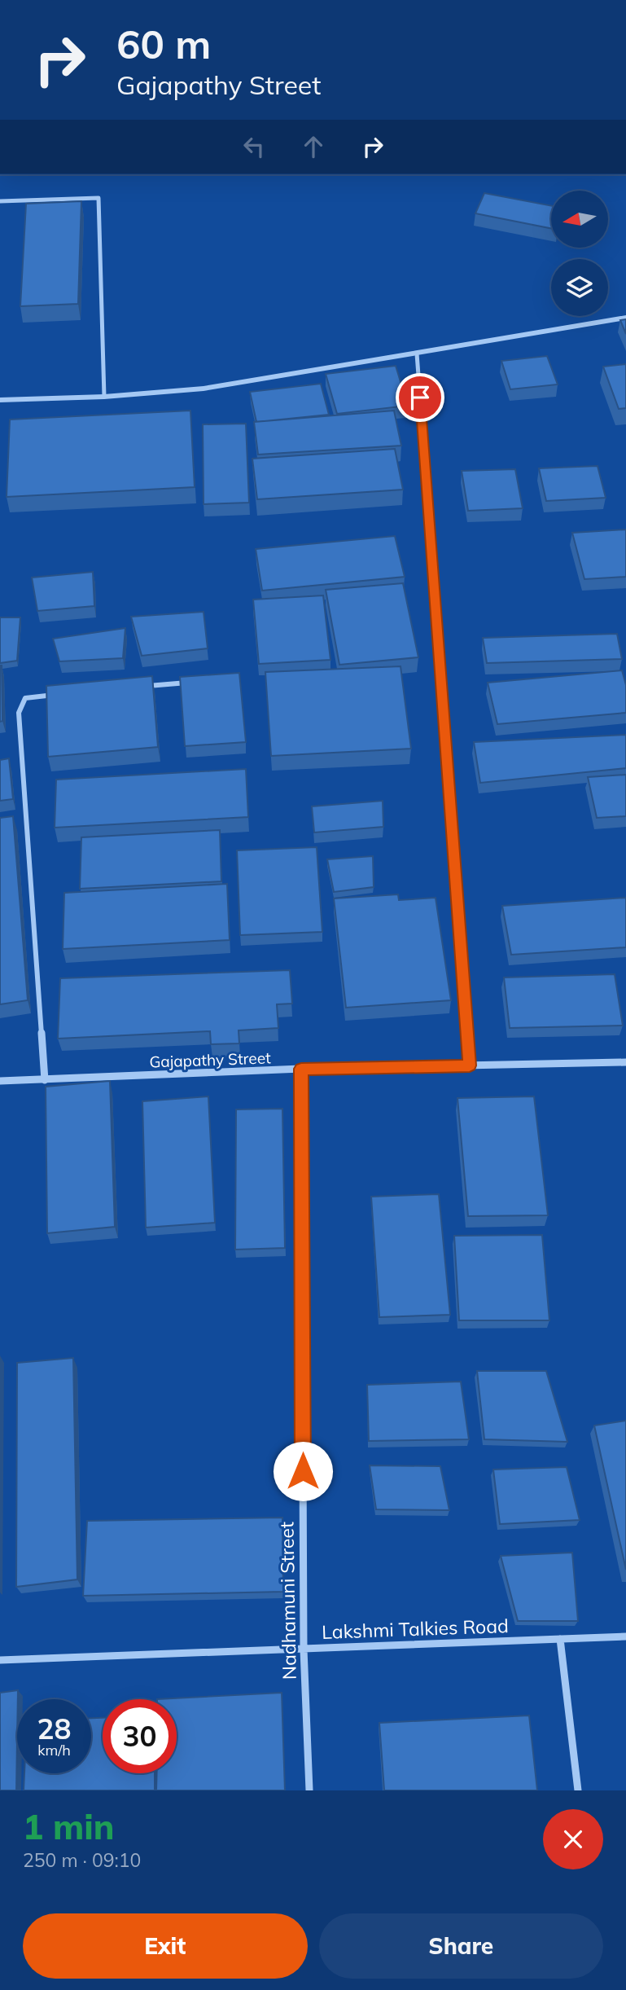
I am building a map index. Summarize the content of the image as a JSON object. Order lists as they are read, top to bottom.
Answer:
{
  "streets": {
    "street": ["Gajapathy Street", "Nadhamuni Street", "Lakshmi Talkies Road"]
  },
  "crossings": [
    ["Gajapathy Street", "Nadhamuni Street"],
    ["Nadhamuni Street", "Lakshmi Talkies Road"]
  ],
  "north": "left",
  "page": {
    "turn": ["60 m", "Gajapathy Street"],
    "speed": "28 km/h",
    "limit": "30",
    "heading": ["1 min", "250 m · 09:10"],
    "buttons": ["Exit", "Share"]
  }
}
